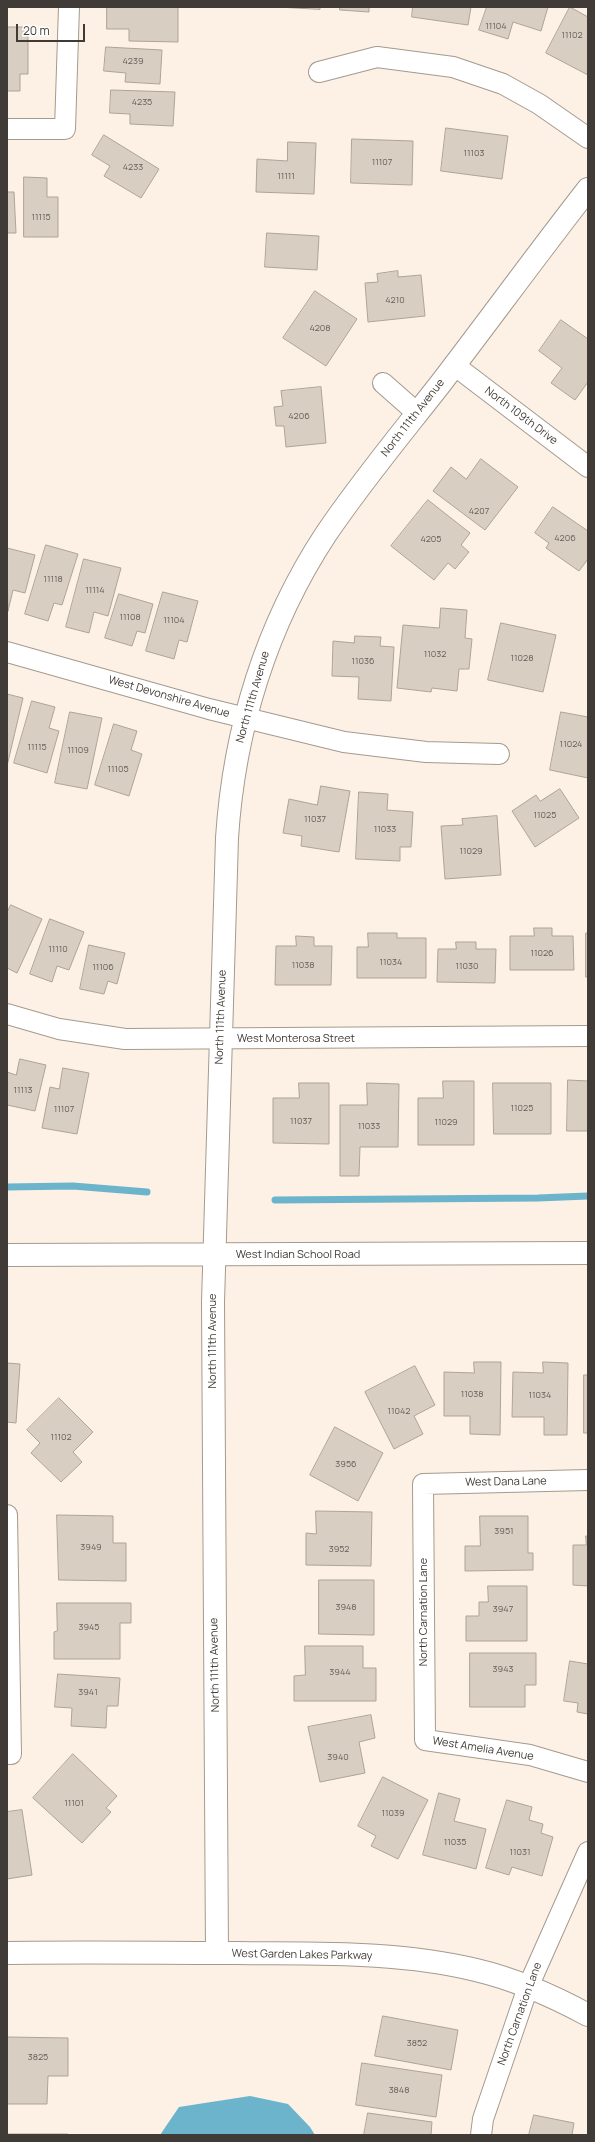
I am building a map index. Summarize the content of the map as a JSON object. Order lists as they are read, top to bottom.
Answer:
{
  "streets": {
    "street": [
      "North 109th Drive",
      "North 111th Avenue",
      "West Devonshire Avenue",
      "West Monterosa Street",
      "West Indian School Road",
      "West Dana Lane",
      "North Carnation Lane",
      "West Amelia Avenue",
      "West Garden Lakes Parkway"
    ]
  },
  "crossings": [
    ["North 109th Drive", "North 111th Avenue"],
    ["North 111th Avenue", "West Devonshire Avenue"],
    ["North 111th Avenue", "West Monterosa Street"],
    ["North 111th Avenue", "West Indian School Road"],
    ["North 111th Avenue", "West Garden Lakes Parkway"],
    ["West Dana Lane", "North Carnation Lane"],
    ["North Carnation Lane", "West Amelia Avenue"],
    ["North Carnation Lane", "West Garden Lakes Parkway"]
  ],
  "house_numbers": [
    "11104",
    "11102",
    "4239",
    "4235",
    "11103",
    "11107",
    "4233",
    "11111",
    "11115",
    "4210",
    "4208",
    "4206",
    "4207",
    "4206",
    "4205",
    "11118",
    "11114",
    "11108",
    "11104",
    "11032",
    "11028",
    "11036",
    "11024",
    "11115",
    "11109",
    "11105",
    "11025",
    "11037",
    "11033",
    "11029",
    "11110",
    "11026",
    "11034",
    "11038",
    "11030",
    "11106",
    "11113",
    "11025",
    "11107",
    "11037",
    "11029",
    "11033",
    "11038",
    "11034",
    "11042",
    "11102",
    "3956",
    "3951",
    "3949",
    "3952",
    "3948",
    "3947",
    "3945",
    "3943",
    "3944",
    "3941",
    "3940",
    "11101",
    "11039",
    "11035",
    "11031",
    "3852",
    "3825",
    "3848"
  ],
  "scale_bar": "20 m"
}
